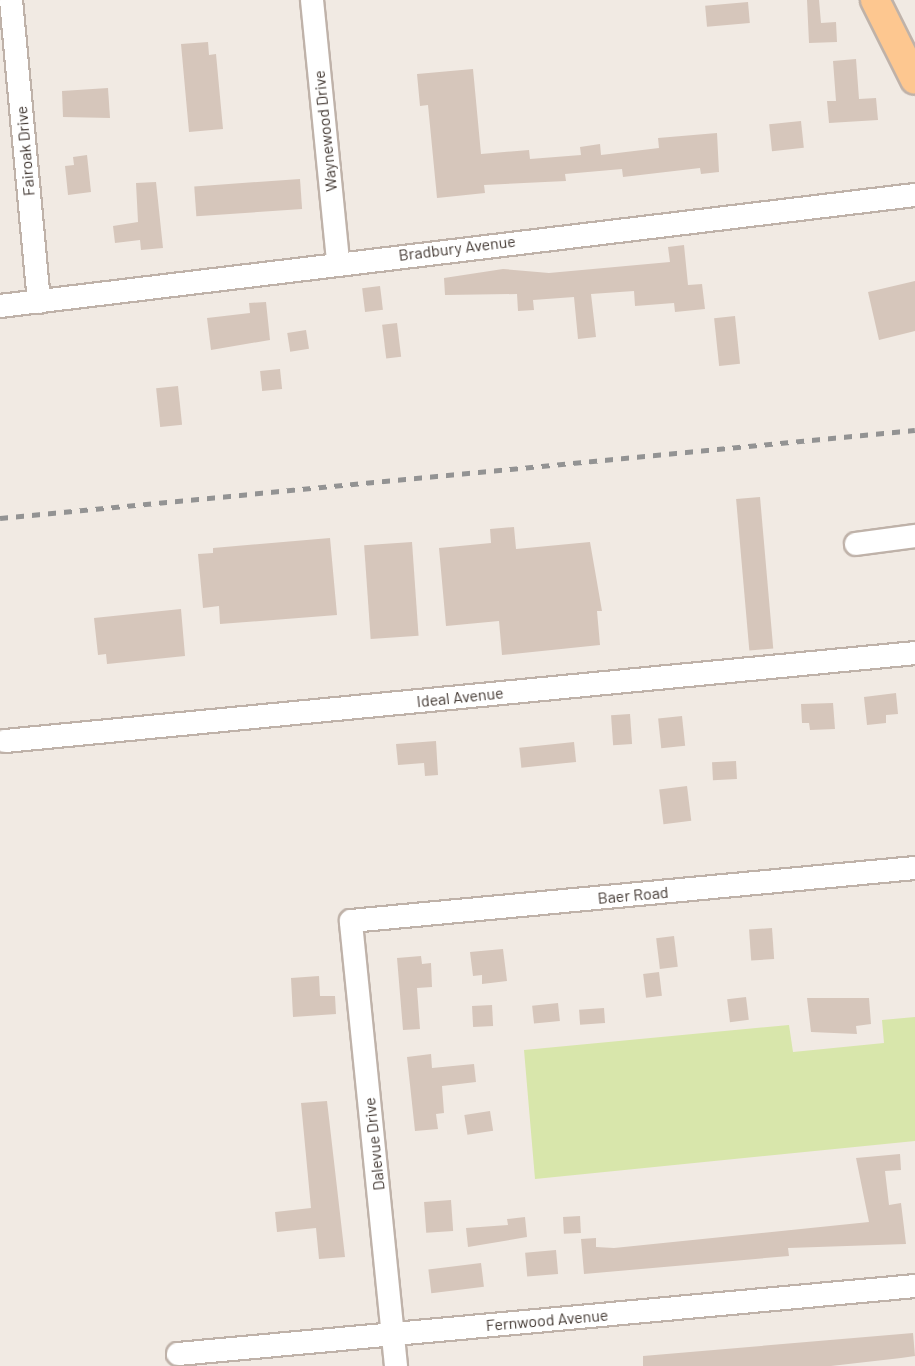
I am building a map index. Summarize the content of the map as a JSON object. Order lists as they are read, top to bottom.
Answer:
{
  "streets": {
    "street": [
      "Waynewood Drive",
      "Fairoak Drive",
      "Bradbury Avenue",
      "Ideal Avenue",
      "Baer Road",
      "Dalevue Drive",
      "Fernwood Avenue"
    ]
  },
  "crossings": [
    ["Waynewood Drive", "Bradbury Avenue"],
    ["Fairoak Drive", "Bradbury Avenue"],
    ["Baer Road", "Dalevue Drive"],
    ["Dalevue Drive", "Fernwood Avenue"]
  ]
}
